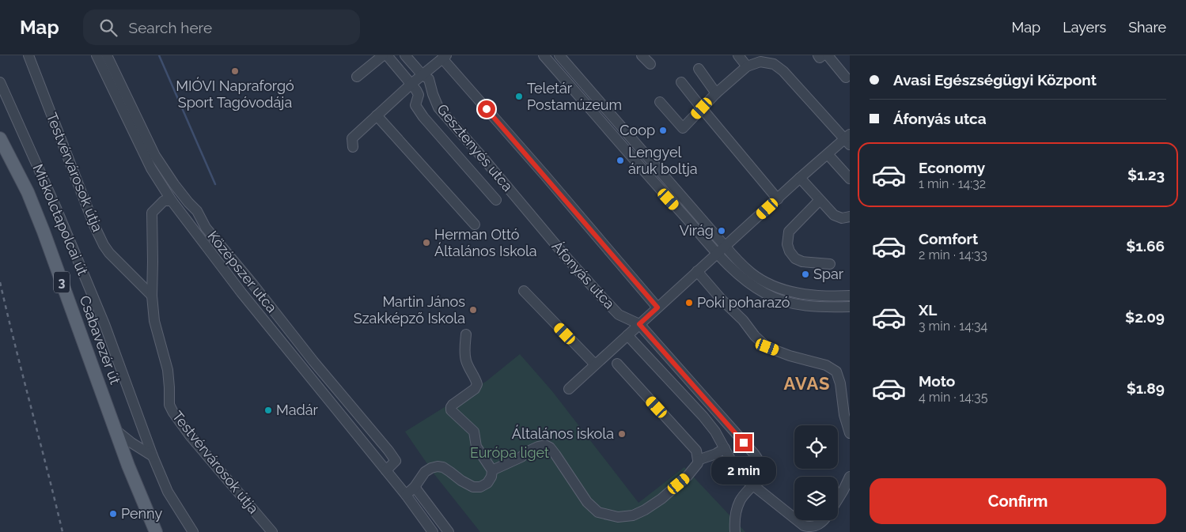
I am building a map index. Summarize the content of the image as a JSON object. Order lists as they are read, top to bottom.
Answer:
{
  "streets": {
    "main road": ["3", "Csabavezér út"],
    "street": [
      "Gesztenyés utca",
      "Testvérvárosok útja",
      "Miskolctapolcai út",
      "Középszer utca",
      "Áfonyás utca"
    ]
  },
  "crossings": [
    ["Gesztenyés utca", "Áfonyás utca"],
    ["Testvérvárosok útja", "Középszer utca"]
  ],
  "districts": ["AVAS"],
  "parks": ["Európa liget"],
  "places": [
    "MIÓVI Napraforgó Sport Tagóvodája",
    "Teletár Postamúzeum",
    "Coop",
    "Lengyel áruk boltja",
    "Virág",
    "Herman Ottó Általános Iskola",
    "Spar",
    "Poki poharazó",
    "Martin János Szakképző Iskola",
    "Madár",
    "Általános iskola",
    "Penny"
  ],
  "page": {
    "header": "Map",
    "search": "Search here",
    "nav": ["Map", "Layers", "Share"],
    "banner": ["Avasi Egészségügyi Központ", "Áfonyás utca"],
    "list": [
      {
        "name": "Economy",
        "note": "1 min · 14:32",
        "value": "$1.23"
      },
      {
        "name": "Comfort",
        "note": "2 min · 14:33",
        "value": "$1.66"
      },
      {
        "name": "XL",
        "note": "3 min · 14:34",
        "value": "$2.09"
      },
      {
        "name": "Moto",
        "note": "4 min · 14:35",
        "value": "$1.89"
      }
    ],
    "bubble": "2 min",
    "buttons": "Confirm"
  }
}
